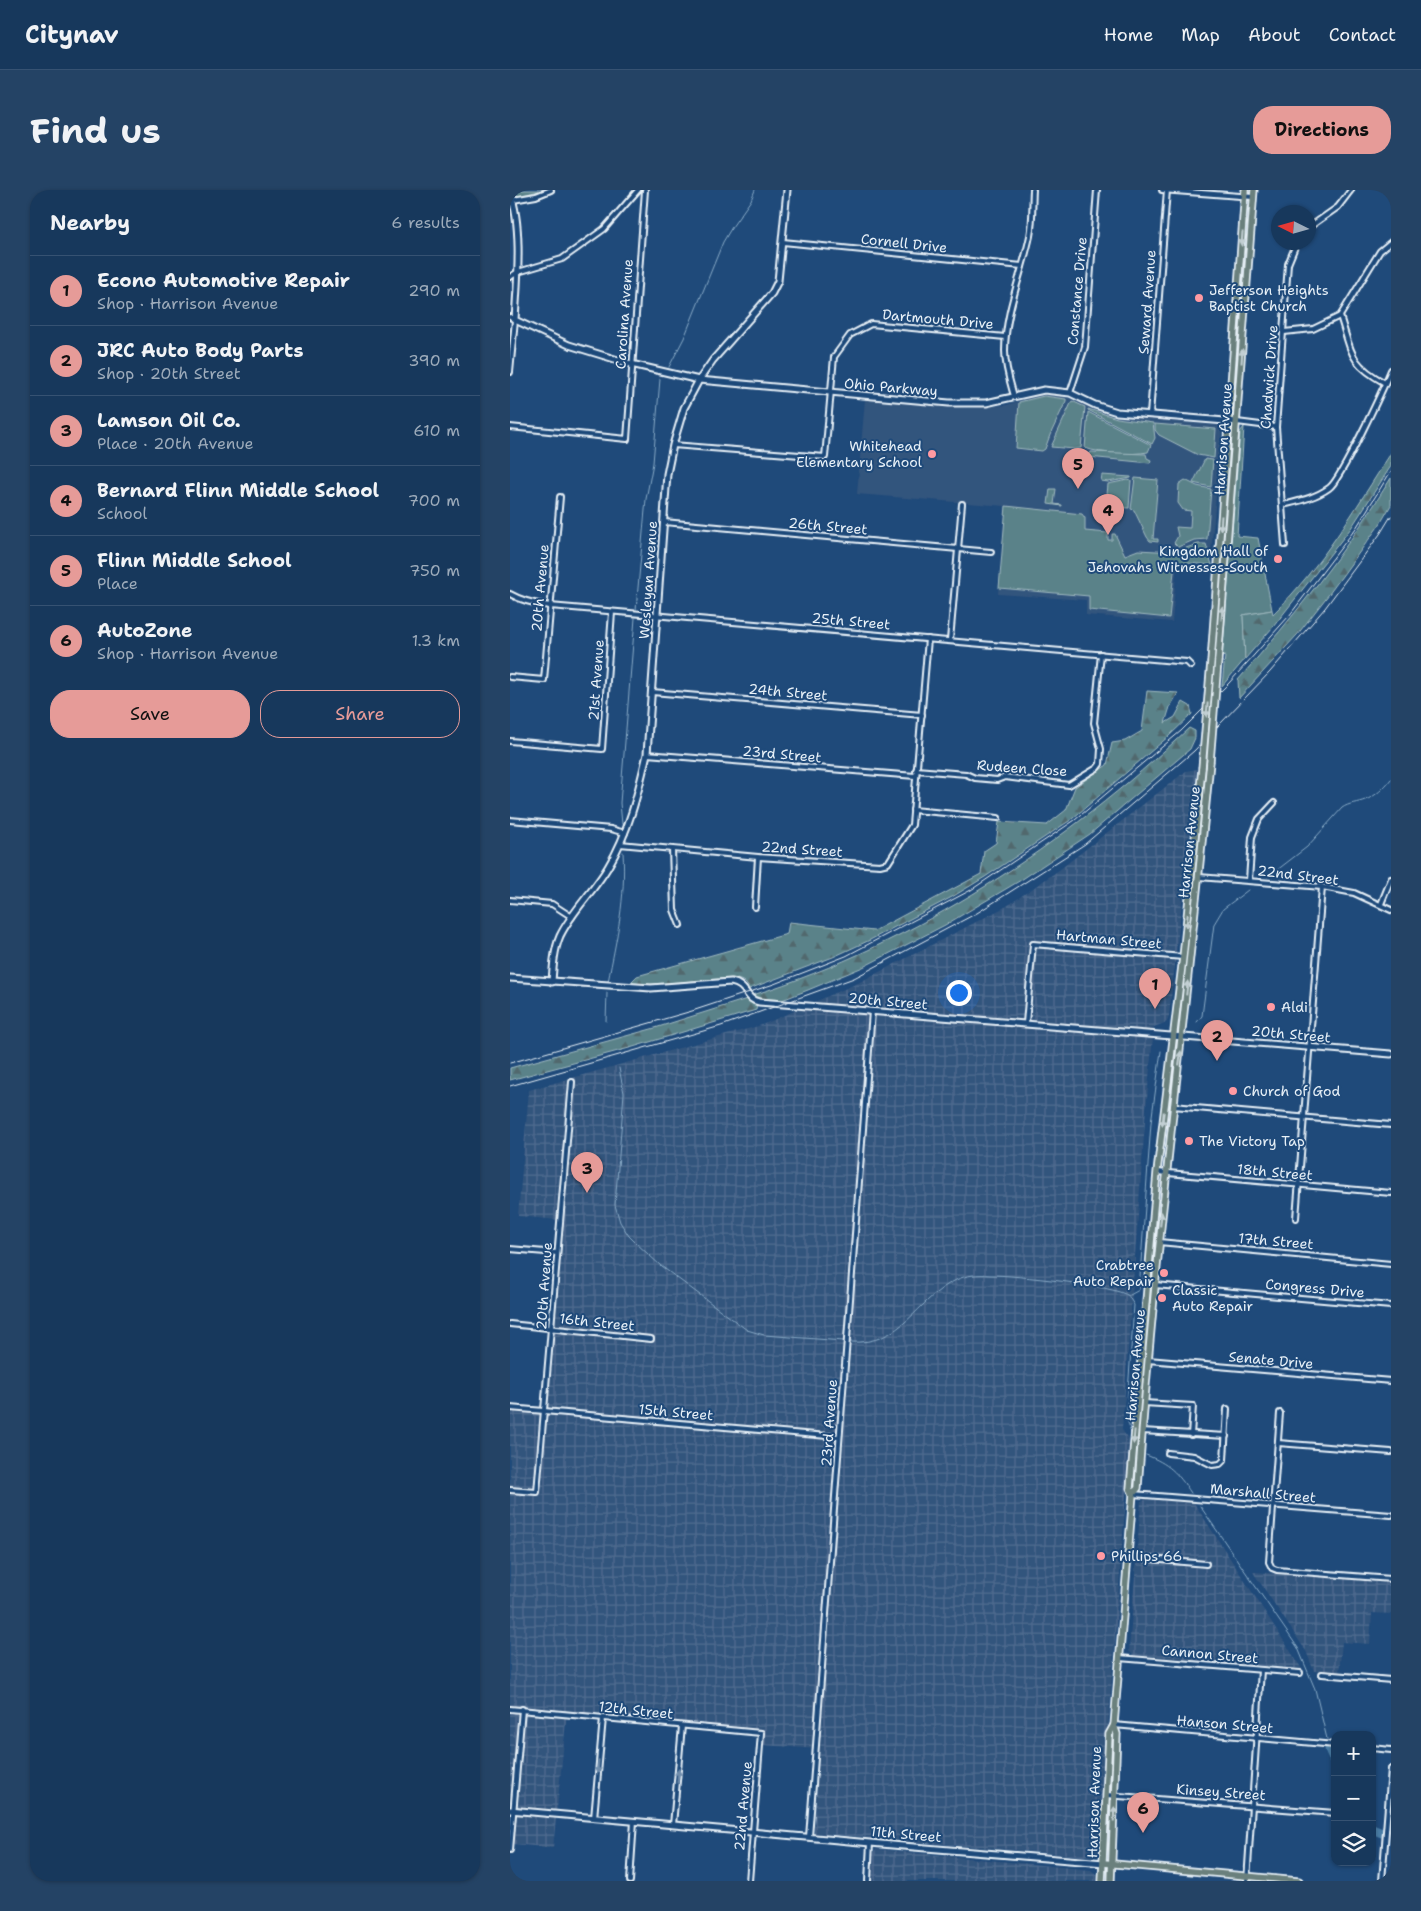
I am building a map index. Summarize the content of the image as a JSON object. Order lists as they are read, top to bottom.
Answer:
{
  "streets": {
    "main road": ["Harrison Avenue", "11th Street"],
    "street": [
      "Cornell Drive",
      "Constance Drive",
      "Seward Avenue",
      "Carolina Avenue",
      "Dartmouth Drive",
      "Chadwick Drive",
      "Ohio Parkway",
      "26th Street",
      "Wesleyan Avenue",
      "20th Avenue",
      "25th Street",
      "21st Avenue",
      "24th Street",
      "23rd Street",
      "Rudeen Close",
      "22nd Street",
      "Hartman Street",
      "20th Street",
      "18th Street",
      "17th Street",
      "Congress Drive",
      "16th Street",
      "Senate Drive",
      "15th Street",
      "23rd Avenue",
      "Marshall Street",
      "Cannon Street",
      "12th Street",
      "Hanson Street",
      "Kinsey Street",
      "22nd Avenue"
    ]
  },
  "crossings": [
    ["Cornell Drive", "Wesleyan Avenue"],
    ["Constance Drive", "Ohio Parkway"],
    ["Seward Avenue", "Ohio Parkway"],
    ["Carolina Avenue", "Ohio Parkway"],
    ["Dartmouth Drive", "Ohio Parkway"],
    ["Dartmouth Drive", "Wesleyan Avenue"],
    ["Chadwick Drive", "Ohio Parkway"],
    ["Ohio Parkway", "Harrison Avenue"],
    ["Ohio Parkway", "Wesleyan Avenue"],
    ["Harrison Avenue", "22nd Street"],
    ["Harrison Avenue", "Hartman Street"],
    ["Harrison Avenue", "20th Street"],
    ["Harrison Avenue", "18th Street"],
    ["Harrison Avenue", "17th Street"],
    ["Harrison Avenue", "Congress Drive"],
    ["Harrison Avenue", "Senate Drive"],
    ["Harrison Avenue", "Marshall Street"],
    ["Harrison Avenue", "Cannon Street"],
    ["Harrison Avenue", "Hanson Street"],
    ["Harrison Avenue", "Kinsey Street"],
    ["Harrison Avenue", "11th Street"],
    ["26th Street", "Wesleyan Avenue"],
    ["Wesleyan Avenue", "25th Street"],
    ["Wesleyan Avenue", "24th Street"],
    ["Wesleyan Avenue", "23rd Street"],
    ["Wesleyan Avenue", "22nd Street"],
    ["Wesleyan Avenue", "20th Street"],
    ["20th Avenue", "25th Street"],
    ["20th Avenue", "16th Street"],
    ["20th Avenue", "15th Street"],
    ["25th Street", "21st Avenue"],
    ["25th Street", "Rudeen Close"],
    ["25th Street", "22nd Street"],
    ["24th Street", "22nd Street"],
    ["23rd Street", "22nd Street"],
    ["Rudeen Close", "22nd Street"],
    ["Hartman Street", "20th Street"],
    ["20th Street", "23rd Avenue"],
    ["15th Street", "23rd Avenue"],
    ["23rd Avenue", "11th Street"],
    ["12th Street", "22nd Avenue"],
    ["22nd Avenue", "11th Street"]
  ],
  "places": [
    "Jefferson Heights Baptist Church",
    "Whitehead Elementary School",
    "Kingdom Hall of Jehovahs Witnesses-South",
    "Aldi",
    "Church of God",
    "The Victory Tap",
    "Crabtree Auto Repair",
    "Classic Auto Repair",
    "Phillips 66"
  ],
  "north": "left",
  "page": {
    "header": "Citynav",
    "nav": [
      "Home",
      "Map",
      "About",
      "Contact"
    ],
    "buttons": [
      "Directions",
      ["Save", "Share"]
    ],
    "title": "Find us",
    "heading": ["Nearby", "6 results"],
    "list": [
      {
        "mark": "1",
        "name": "Econo Automotive Repair",
        "note": "Shop · Harrison Avenue",
        "value": "290 m"
      },
      {
        "mark": "2",
        "name": "JRC Auto Body Parts",
        "note": "Shop · 20th Street",
        "value": "390 m"
      },
      {
        "mark": "3",
        "name": "Lamson Oil Co.",
        "note": "Place · 20th Avenue",
        "value": "610 m"
      },
      {
        "mark": "4",
        "name": "Bernard Flinn Middle School",
        "note": "School",
        "value": "700 m"
      },
      {
        "mark": "5",
        "name": "Flinn Middle School",
        "note": "Place",
        "value": "750 m"
      },
      {
        "mark": "6",
        "name": "AutoZone",
        "note": "Shop · Harrison Avenue",
        "value": "1.3 km"
      }
    ],
    "pins": [
      "5",
      "4",
      "1",
      "2",
      "3",
      "6"
    ],
    "map_buttons": ["+", "−"]
  }
}
